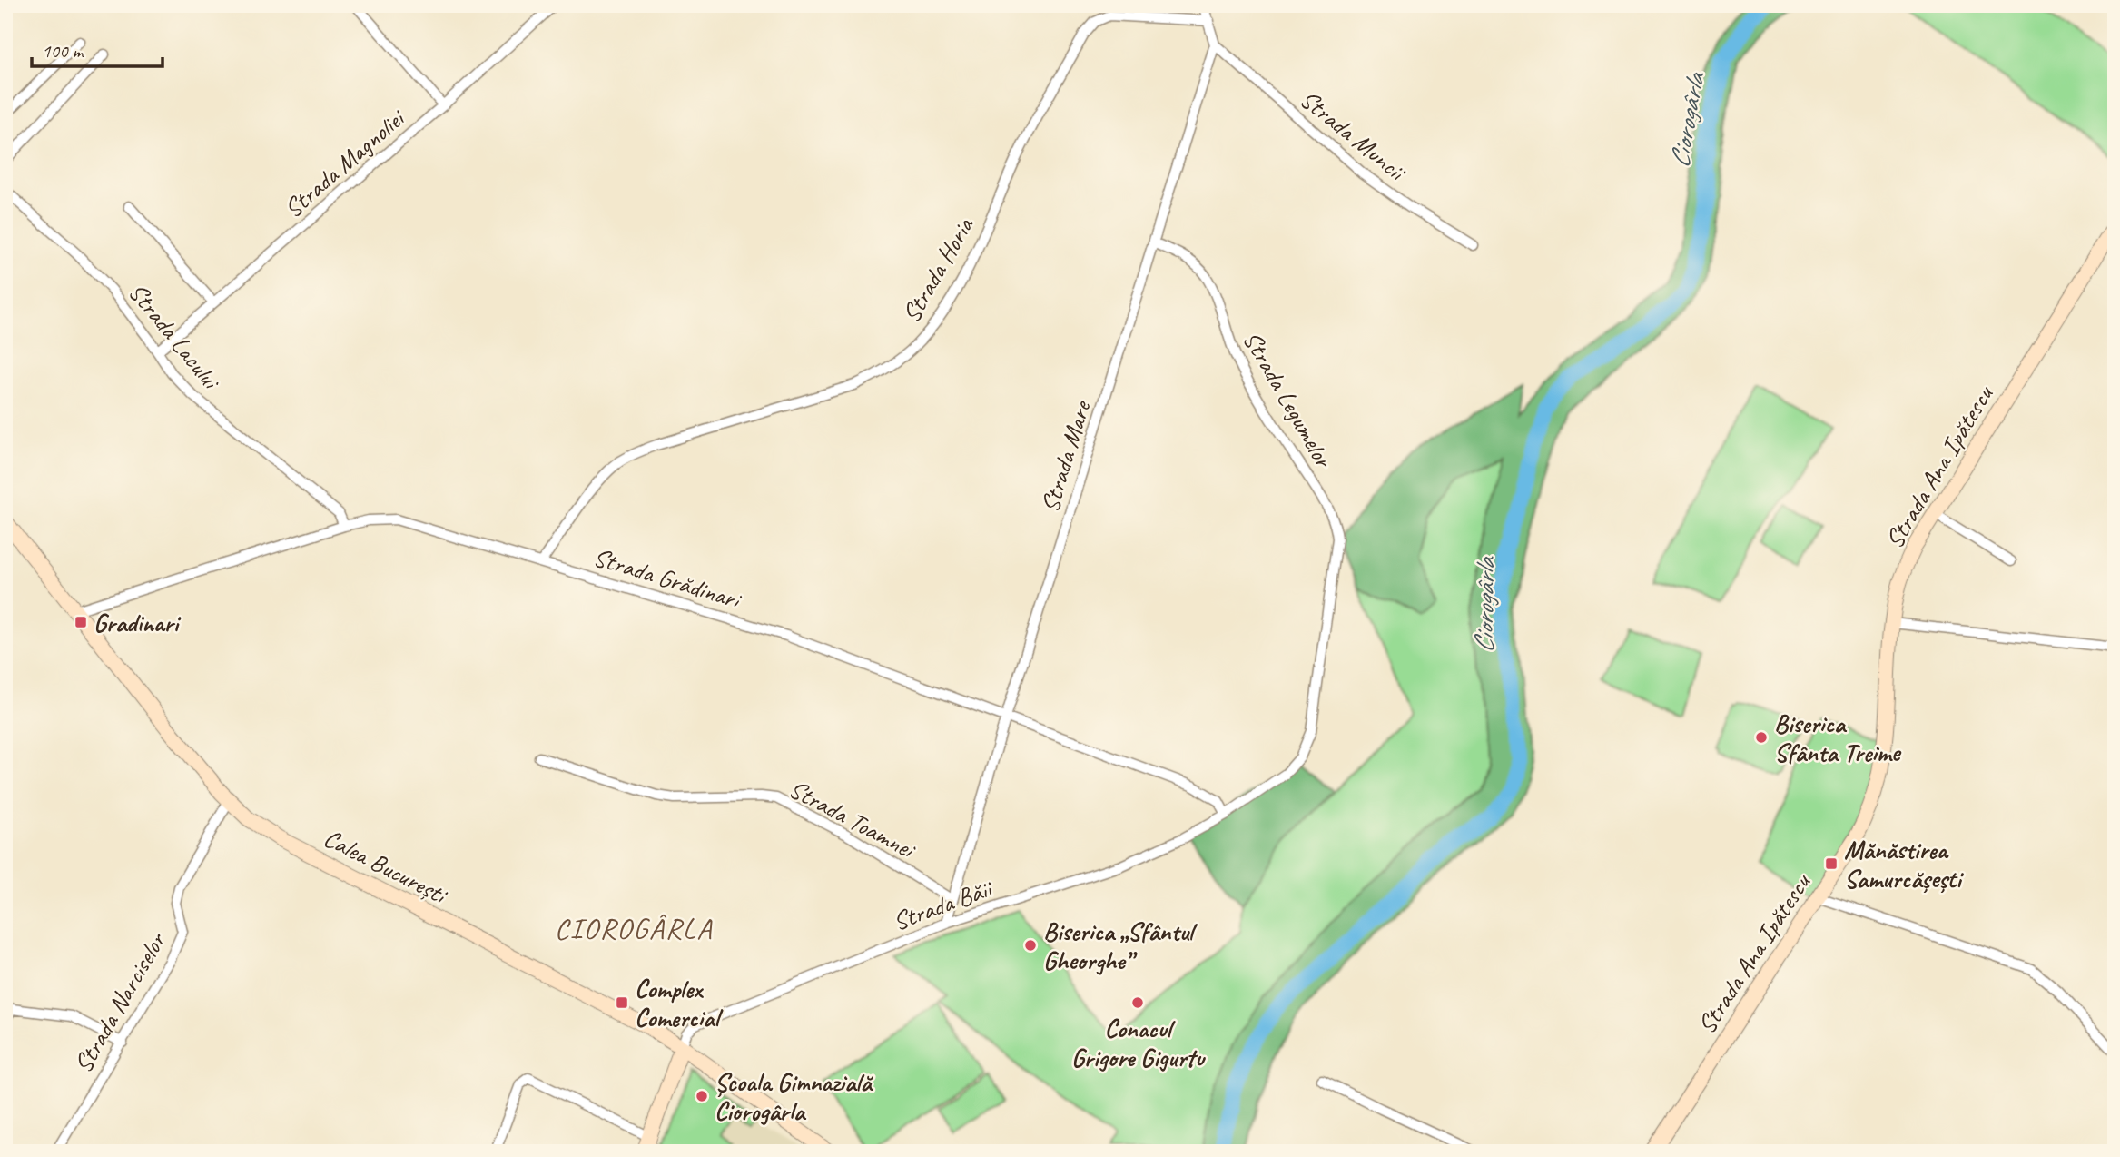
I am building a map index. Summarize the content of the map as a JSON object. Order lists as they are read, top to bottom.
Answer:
{
  "streets": {
    "main road": ["Strada Ana Ipătescu", "Calea București"],
    "street": [
      "Strada Muncii",
      "Strada Magnoliei",
      "Strada Horia",
      "Strada Lacului",
      "Strada Legumelor",
      "Strada Mare",
      "Strada Grădinari",
      "Strada Toamnei",
      "Strada Băii",
      "Strada Narciselor"
    ]
  },
  "crossings": [
    ["Strada Muncii", "Strada Mare"],
    ["Strada Magnoliei", "Strada Lacului"],
    ["Strada Horia", "Strada Grădinari"],
    ["Strada Lacului", "Strada Grădinari"],
    ["Strada Legumelor", "Strada Mare"],
    ["Strada Legumelor", "Strada Băii"],
    ["Strada Mare", "Strada Grădinari"],
    ["Strada Mare", "Strada Toamnei"],
    ["Strada Mare", "Strada Băii"],
    ["Strada Grădinari", "Calea București"],
    ["Strada Grădinari", "Strada Băii"],
    ["Calea București", "Strada Băii"],
    ["Calea București", "Strada Narciselor"]
  ],
  "districts": ["CIOROGÂRLA"],
  "water": ["Ciorogârla"],
  "places": {
    "transit": ["Gradinari", "Mănăstirea Samurcășești", "Complex Comercial"],
    "other": [
      "Biserica Sfânta Treime",
      "Biserica „Sfântul Gheorghe”",
      "Conacul Grigore Gigurtu",
      "Școala Gimnazială Ciorogârla"
    ]
  },
  "scale_bar": "100 m"
}
